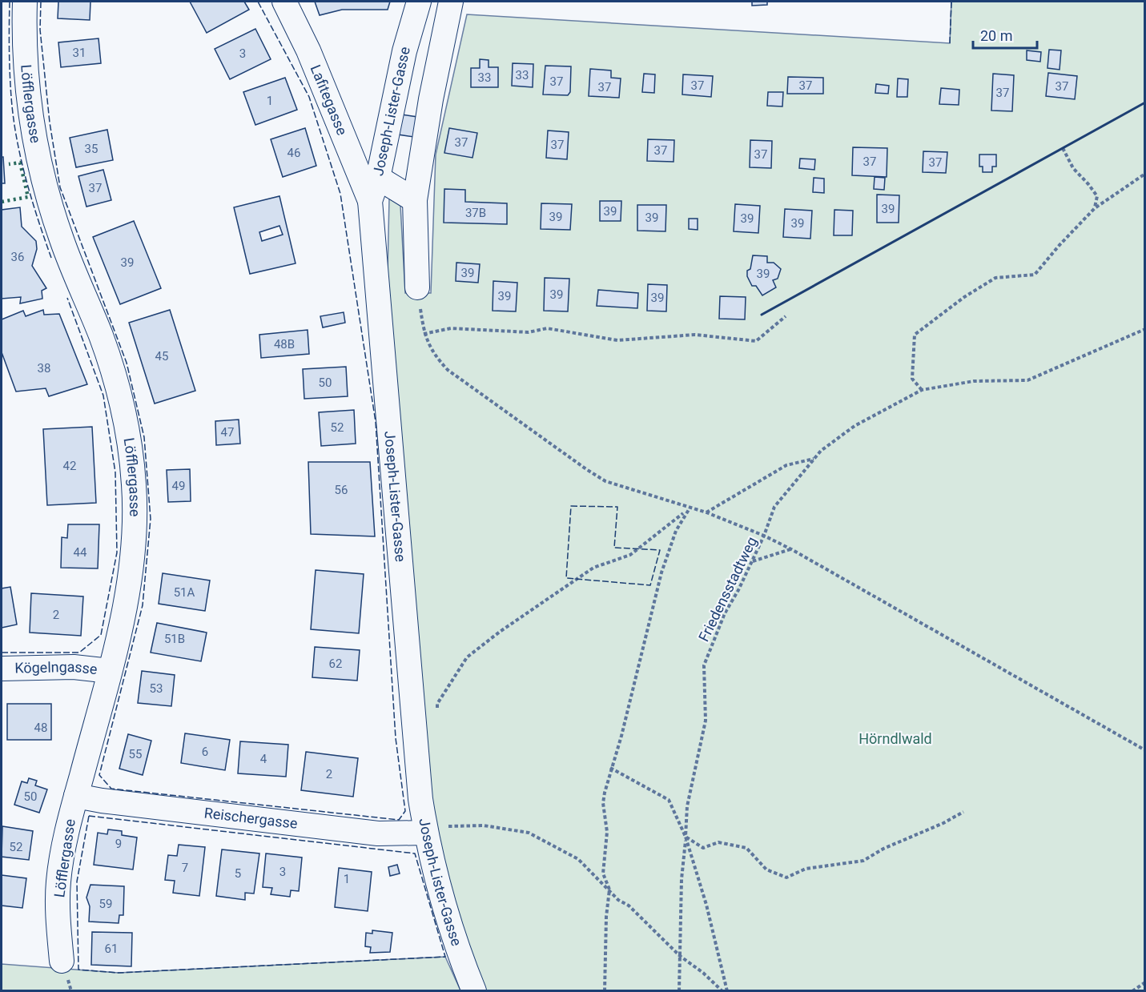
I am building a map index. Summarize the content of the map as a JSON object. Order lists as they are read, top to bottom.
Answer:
{
  "streets": {
    "street": [
      "Lafitegasse",
      "Löfflergasse",
      "Joseph-Lister-Gasse",
      "Kögelngasse",
      "Reischergasse"
    ],
    "path": ["Friedensstadtweg"]
  },
  "crossings": [
    ["Lafitegasse", "Joseph-Lister-Gasse"],
    ["Löfflergasse", "Kögelngasse"],
    ["Löfflergasse", "Reischergasse"],
    ["Joseph-Lister-Gasse", "Reischergasse"]
  ],
  "parks": ["Hörndlwald"],
  "house_numbers": [
    "31",
    "3",
    "33",
    "33",
    "37",
    "37",
    "37",
    "37",
    "37",
    "37",
    "1",
    "37",
    "37",
    "35",
    "37",
    "46",
    "37",
    "37",
    "37",
    "37",
    "39",
    "39",
    "37B",
    "39",
    "39",
    "39",
    "39",
    "36",
    "39",
    "39",
    "39",
    "39",
    "39",
    "39",
    "48B",
    "45",
    "38",
    "50",
    "52",
    "47",
    "42",
    "49",
    "56",
    "44",
    "51A",
    "2",
    "51B",
    "62",
    "53",
    "48",
    "6",
    "55",
    "4",
    "2",
    "50",
    "9",
    "52",
    "7",
    "3",
    "5",
    "1",
    "59",
    "61"
  ],
  "scale_bar": "20 m"
}
